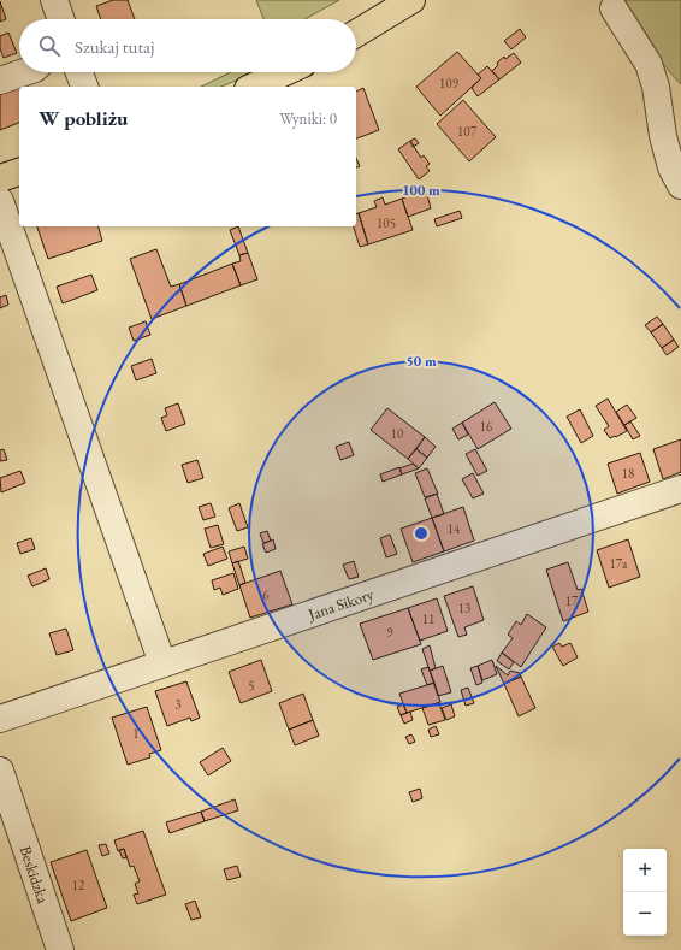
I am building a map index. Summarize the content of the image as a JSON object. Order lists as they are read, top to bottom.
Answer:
{
  "streets": {
    "street": ["Jana Sikory", "Beskidzka"]
  },
  "house_numbers": [
    "109",
    "107",
    "105",
    "16",
    "10",
    "18",
    "14",
    "17a",
    "6",
    "17",
    "13",
    "11",
    "9",
    "5",
    "3",
    "1",
    "12"
  ],
  "page": {
    "search": "Szukaj tutaj",
    "heading": ["W pobliżu", "Wyniki: 0"],
    "map_buttons": ["+", "−"]
  },
  "rings": ["100 m", "50 m"]
}
